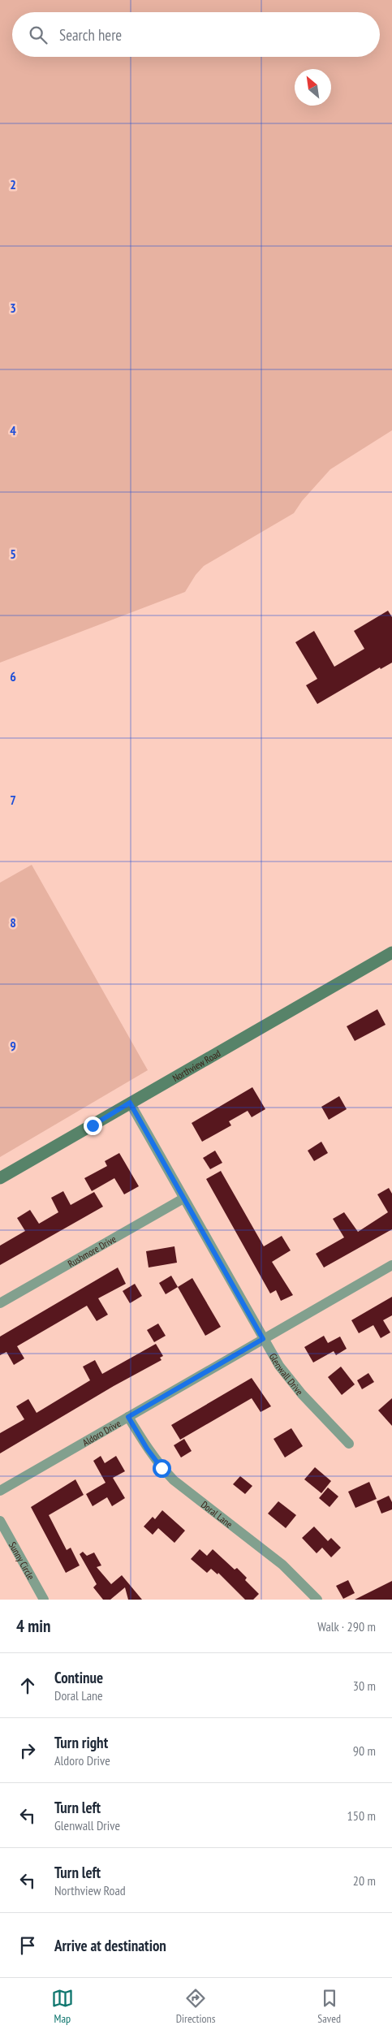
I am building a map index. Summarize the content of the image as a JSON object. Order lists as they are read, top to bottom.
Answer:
{
  "streets": {
    "street": [
      "Northview Road",
      "Rushmore Drive",
      "Glenwall Drive",
      "Aldoro Drive",
      "Doral Lane",
      "Sunny Circle"
    ]
  },
  "crossings": [
    ["Northview Road", "Glenwall Drive"],
    ["Rushmore Drive", "Glenwall Drive"],
    ["Glenwall Drive", "Aldoro Drive"],
    ["Aldoro Drive", "Doral Lane"]
  ],
  "north": "top left",
  "page": {
    "search": "Search here",
    "heading": ["4 min", "Walk · 290 m"],
    "list": [
      ["Continue", "Doral Lane", "30 m"],
      ["Turn right", "Aldoro Drive", "90 m"],
      ["Turn left", "Glenwall Drive", "150 m"],
      ["Turn left", "Northview Road", "20 m"],
      "Arrive at destination"
    ],
    "nav": ["Map", "Directions", "Saved"]
  },
  "grid": {
    "rows": [
      "2",
      "3",
      "4",
      "5",
      "6",
      "7",
      "8",
      "9"
    ]
  }
}
